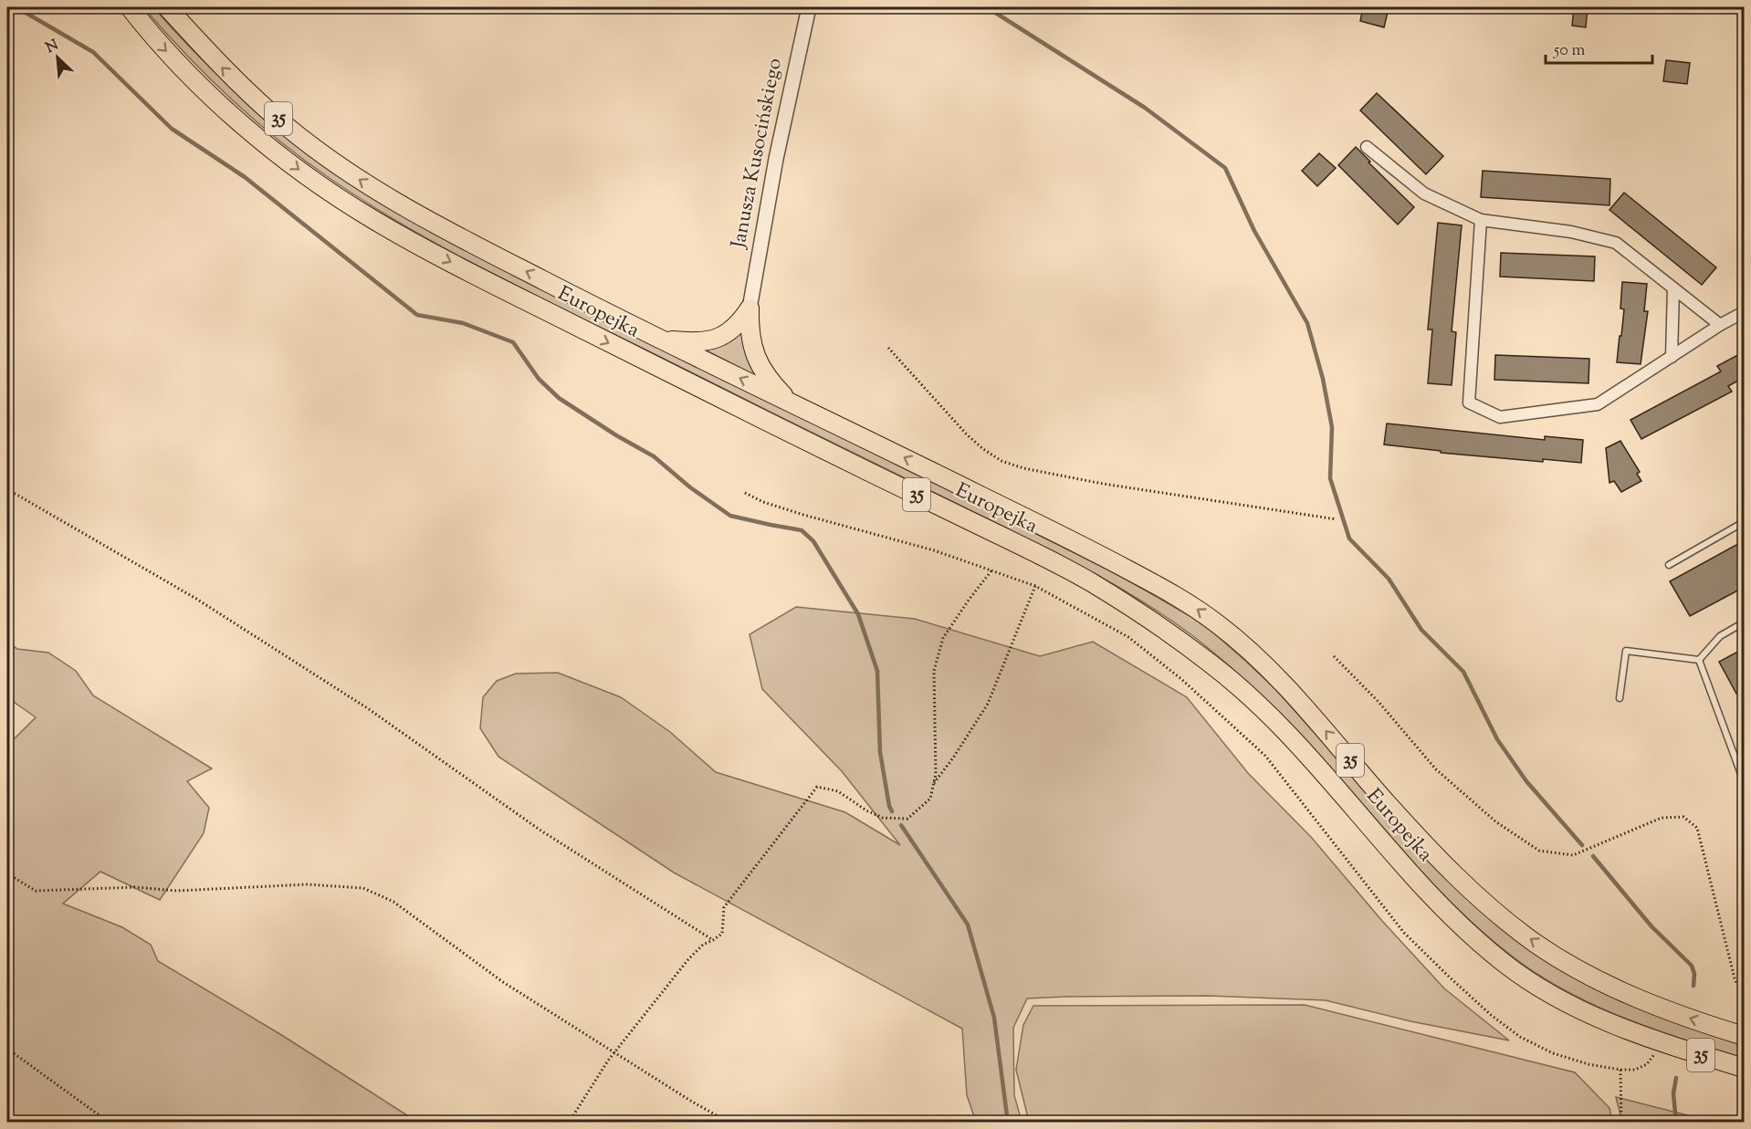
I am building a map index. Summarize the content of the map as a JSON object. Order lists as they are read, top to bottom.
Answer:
{
  "streets": {
    "main road": ["35", "Europejka"],
    "street": ["Janusza Kusocińskiego"]
  },
  "scale_bar": "50 m",
  "north": "top left"
}
